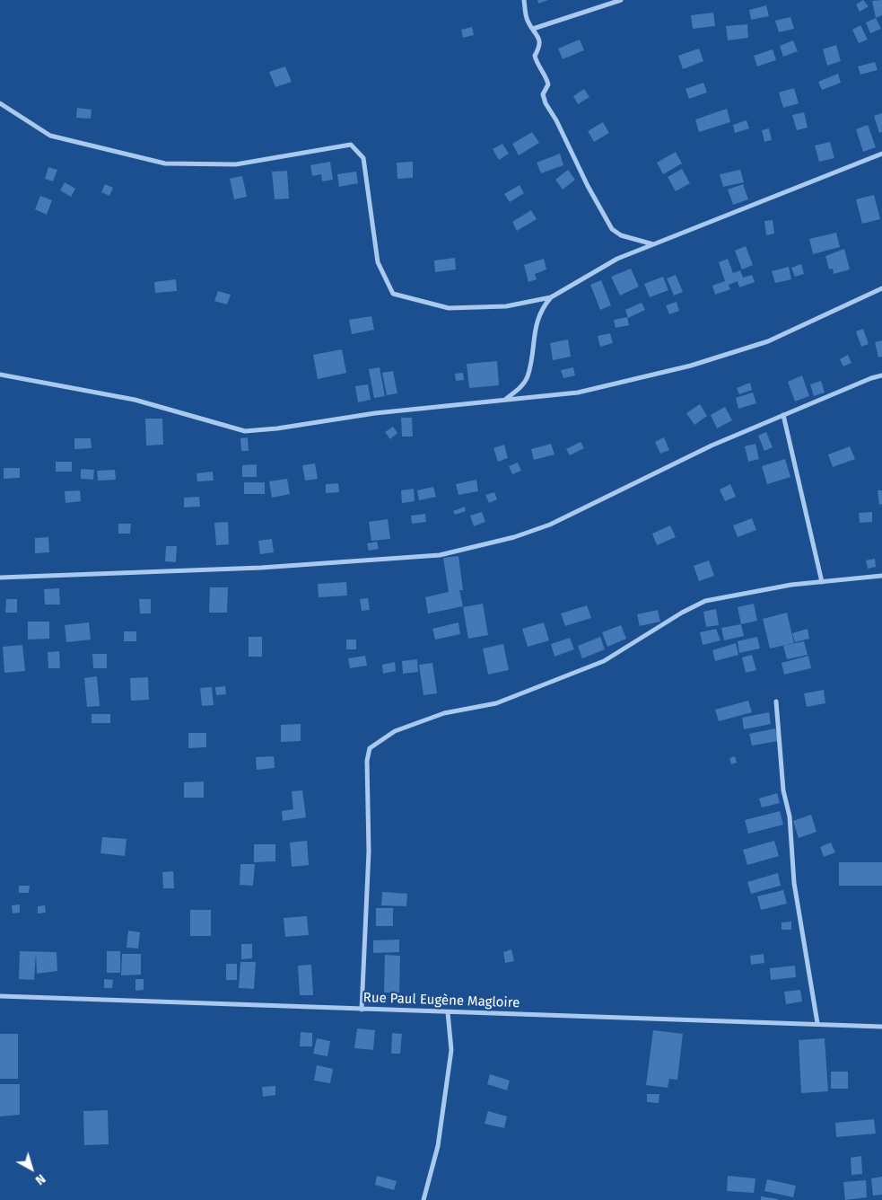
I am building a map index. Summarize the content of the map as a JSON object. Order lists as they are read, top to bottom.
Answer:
{
  "streets": {
    "street": ["Rue Paul Eugène Magloire"]
  },
  "north": "bottom right"
}
